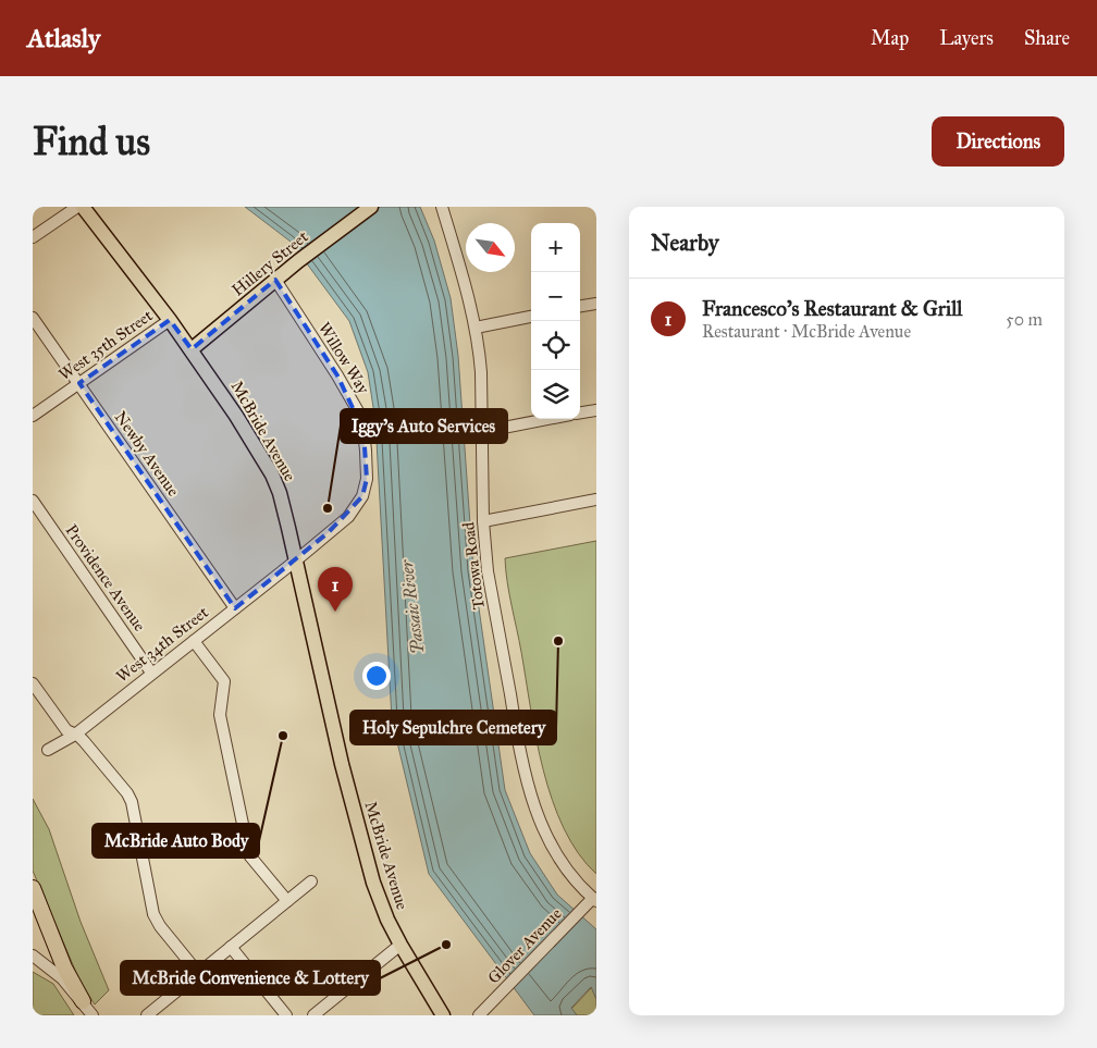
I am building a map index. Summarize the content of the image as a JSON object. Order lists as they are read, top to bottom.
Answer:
{
  "streets": {
    "main road": ["Hillery Street", "McBride Avenue"],
    "street": [
      "West 35th Street",
      "Willow Way",
      "Newby Avenue",
      "Totowa Road",
      "Providence Avenue",
      "West 34th Street",
      "Glover Avenue"
    ]
  },
  "crossings": [
    ["Hillery Street", "Willow Way"],
    ["Hillery Street", "McBride Avenue"],
    ["West 35th Street", "McBride Avenue"],
    ["West 35th Street", "Newby Avenue"],
    ["Willow Way", "McBride Avenue"],
    ["Willow Way", "West 34th Street"],
    ["McBride Avenue", "West 34th Street"],
    ["Newby Avenue", "West 34th Street"],
    ["Totowa Road", "Glover Avenue"],
    ["Providence Avenue", "West 34th Street"]
  ],
  "water": ["Passaic River"],
  "places": [
    "Iggy's Auto Services",
    "Holy Sepulchre Cemetery",
    "McBride Auto Body",
    "McBride Convenience & Lottery"
  ],
  "north": "bottom right",
  "page": {
    "header": "Atlasly",
    "nav": ["Map", "Layers", "Share"],
    "buttons": "Directions",
    "title": "Find us",
    "heading": "Nearby",
    "map_buttons": ["+", "−"],
    "list": [
      {
        "mark": "1",
        "name": "Francesco's Restaurant & Grill",
        "note": "Restaurant · McBride Avenue",
        "value": "50 m"
      }
    ],
    "pins": "1"
  }
}
